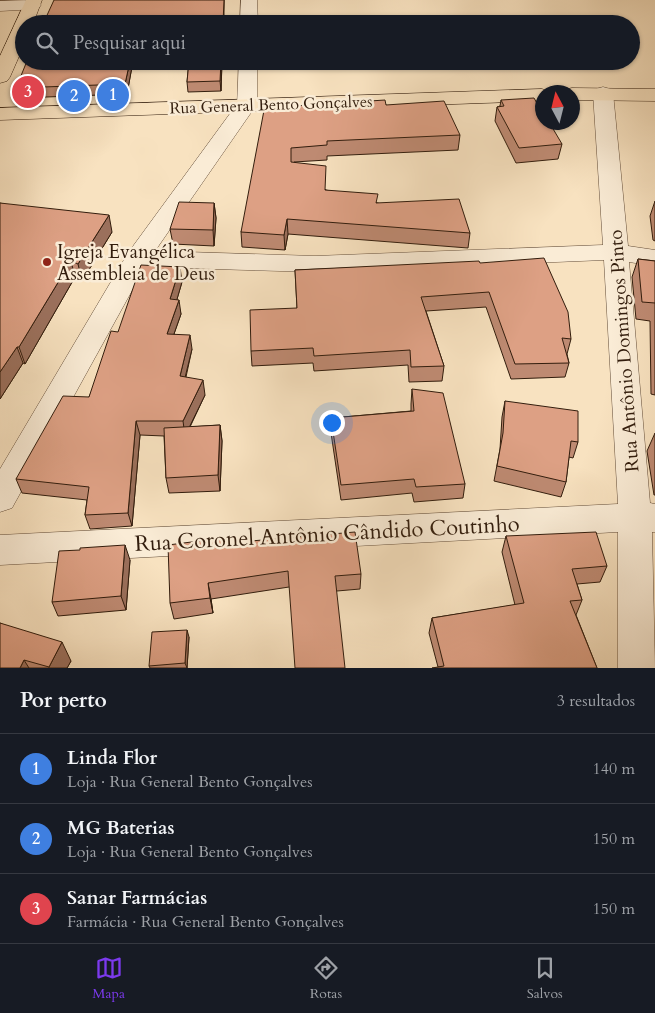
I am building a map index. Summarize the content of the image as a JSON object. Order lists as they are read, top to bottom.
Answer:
{
  "streets": {
    "main road": ["Rua General Bento Gonçalves"],
    "street": ["Rua Antônio Domingos Pinto", "Rua Coronel Antônio Cândido Coutinho"]
  },
  "crossings": [
    ["Rua Antônio Domingos Pinto", "Rua Coronel Antônio Cândido Coutinho"]
  ],
  "places": ["Igreja Evangélica Assembleia de Deus"],
  "north": "top",
  "page": {
    "search": "Pesquisar aqui",
    "pins": ["3", "1", "2"],
    "heading": ["Por perto", "3 resultados"],
    "list": [
      {
        "mark": "1",
        "name": "Linda Flor",
        "note": "Loja · Rua General Bento Gonçalves",
        "value": "140 m"
      },
      {
        "mark": "2",
        "name": "MG Baterias",
        "note": "Loja · Rua General Bento Gonçalves",
        "value": "150 m"
      },
      {
        "mark": "3",
        "name": "Sanar Farmácias",
        "note": "Farmácia · Rua General Bento Gonçalves",
        "value": "150 m"
      }
    ],
    "nav": ["Mapa", "Rotas", "Salvos"]
  }
}
